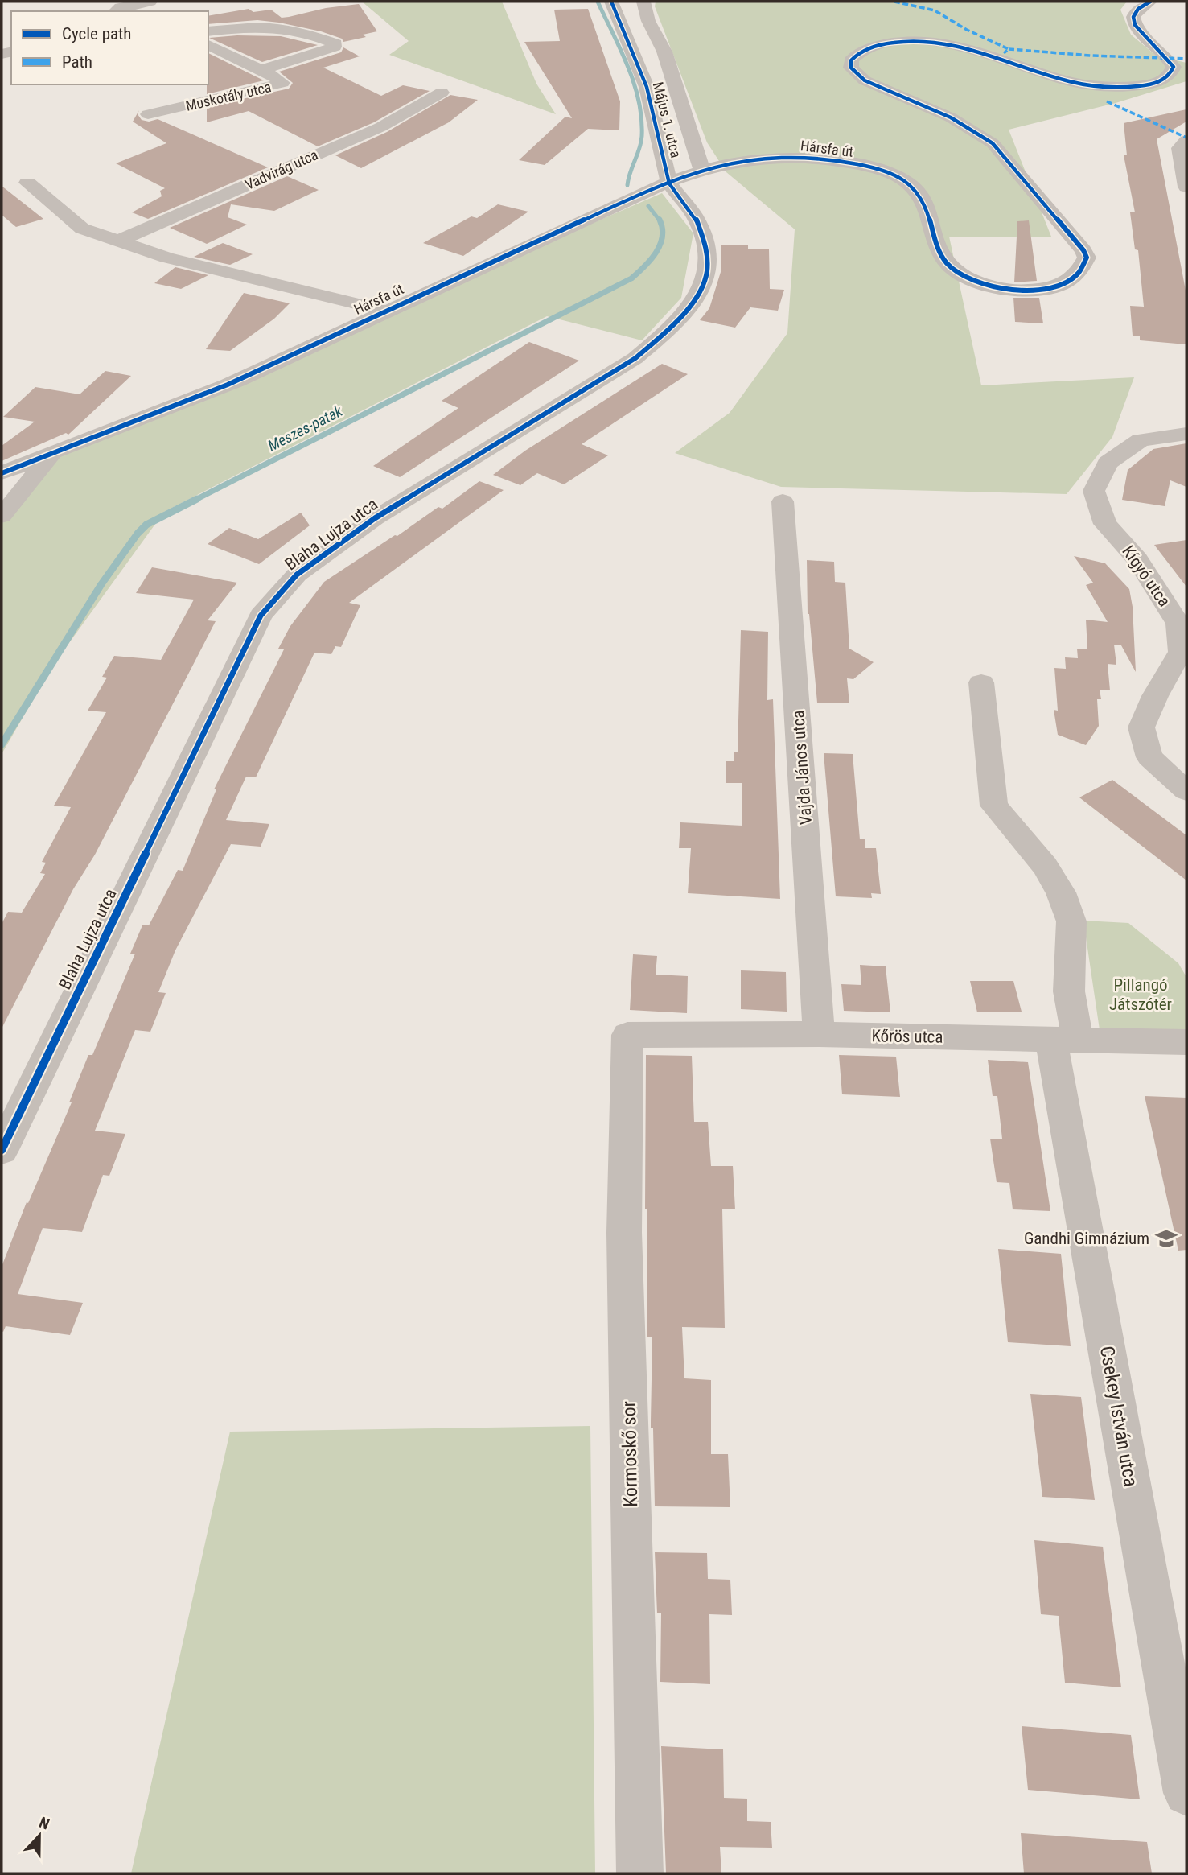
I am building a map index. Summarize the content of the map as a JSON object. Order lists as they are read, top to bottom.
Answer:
{
  "streets": {
    "street": [
      "Muskotály utca",
      "Május 1. utca",
      "Hársfa út",
      "Vadvirág utca",
      "Blaha Lujza utca",
      "Kígyó utca",
      "Vajda János utca",
      "Kőrös utca",
      "Csekey István utca",
      "Kormoskő sor"
    ]
  },
  "crossings": [
    ["Május 1. utca", "Hársfa út"],
    ["Május 1. utca", "Blaha Lujza utca"],
    ["Hársfa út", "Blaha Lujza utca"],
    ["Vajda János utca", "Kőrös utca"],
    ["Kőrös utca", "Csekey István utca"],
    ["Kőrös utca", "Kormoskő sor"]
  ],
  "water": ["Meszes-patak"],
  "parks": ["Pillangó Játszótér"],
  "places": {
    "school or university": ["Gandhi Gimnázium"]
  },
  "legend": ["Cycle path", "Path"],
  "north": "top"
}
